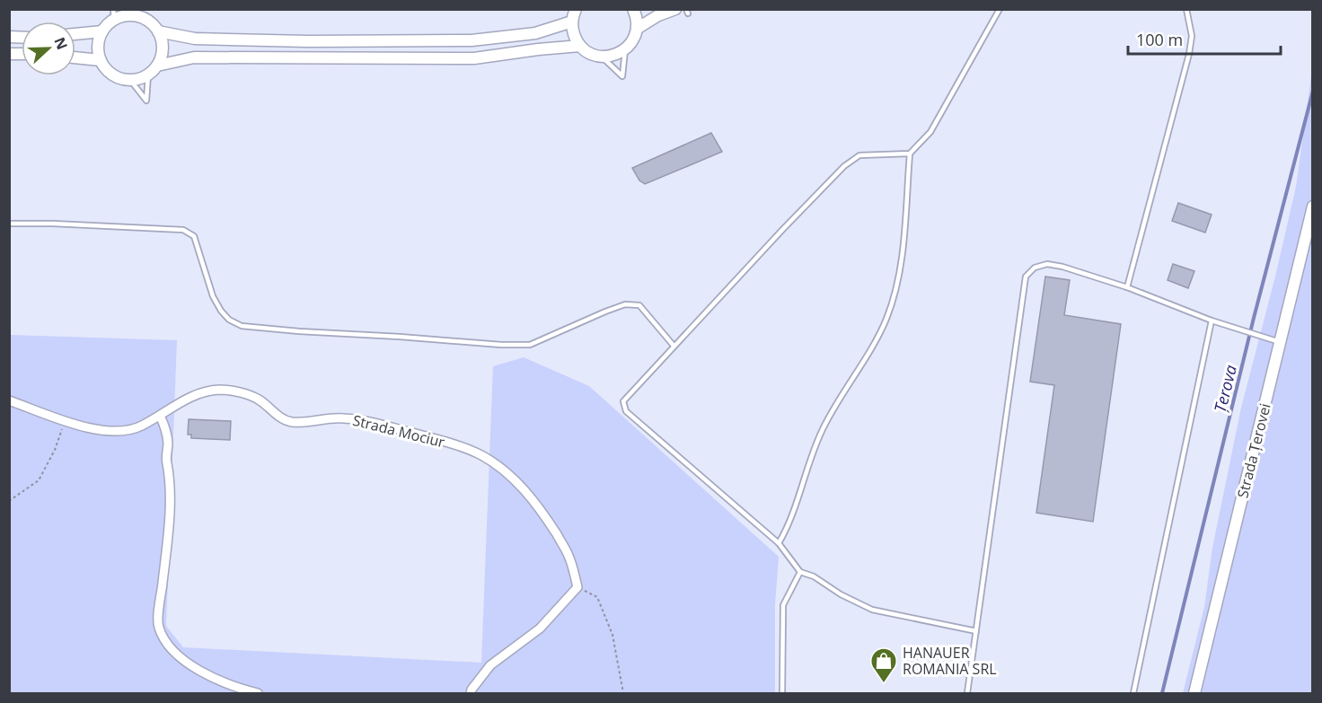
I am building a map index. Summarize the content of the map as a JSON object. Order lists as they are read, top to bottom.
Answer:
{
  "streets": {
    "street": ["Strada Mociur", "Strada Țerovei"]
  },
  "water": ["Țerova"],
  "places": {
    "shop": ["HANAUER ROMANIA SRL"]
  },
  "scale_bar": "100 m",
  "north": "right"
}
